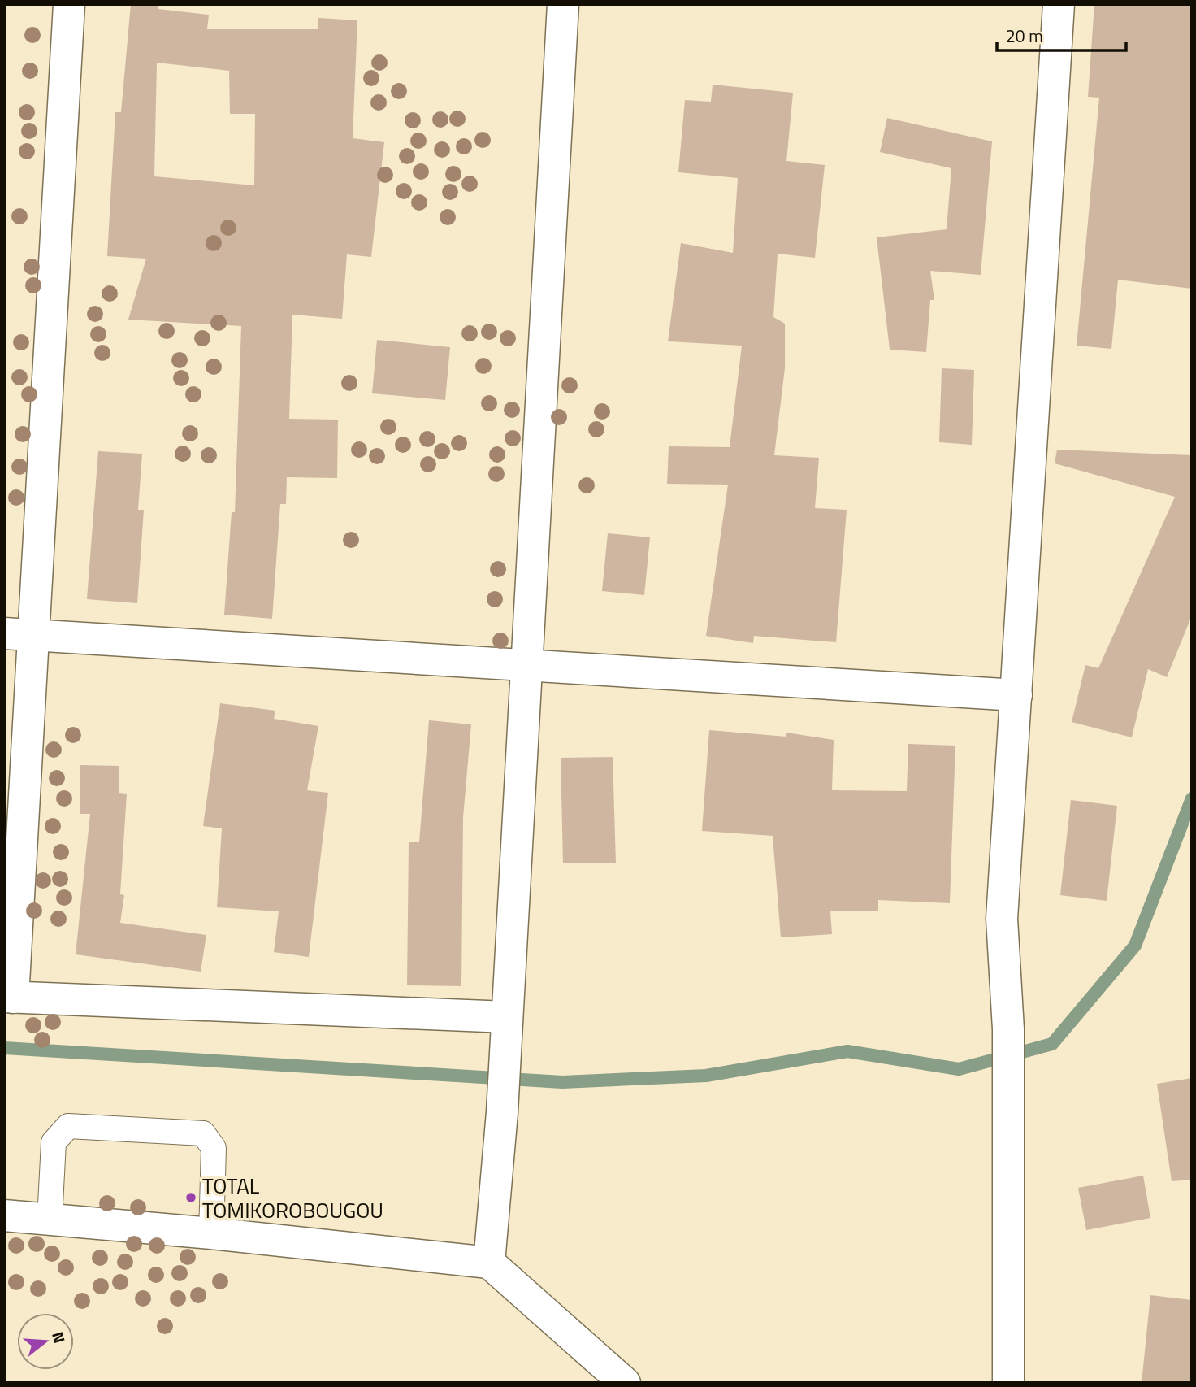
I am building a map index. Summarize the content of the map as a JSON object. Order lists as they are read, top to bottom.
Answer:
{
  "places": ["TOTAL TOMIKOROBOUGOU"],
  "scale_bar": "20 m",
  "north": "right"
}
